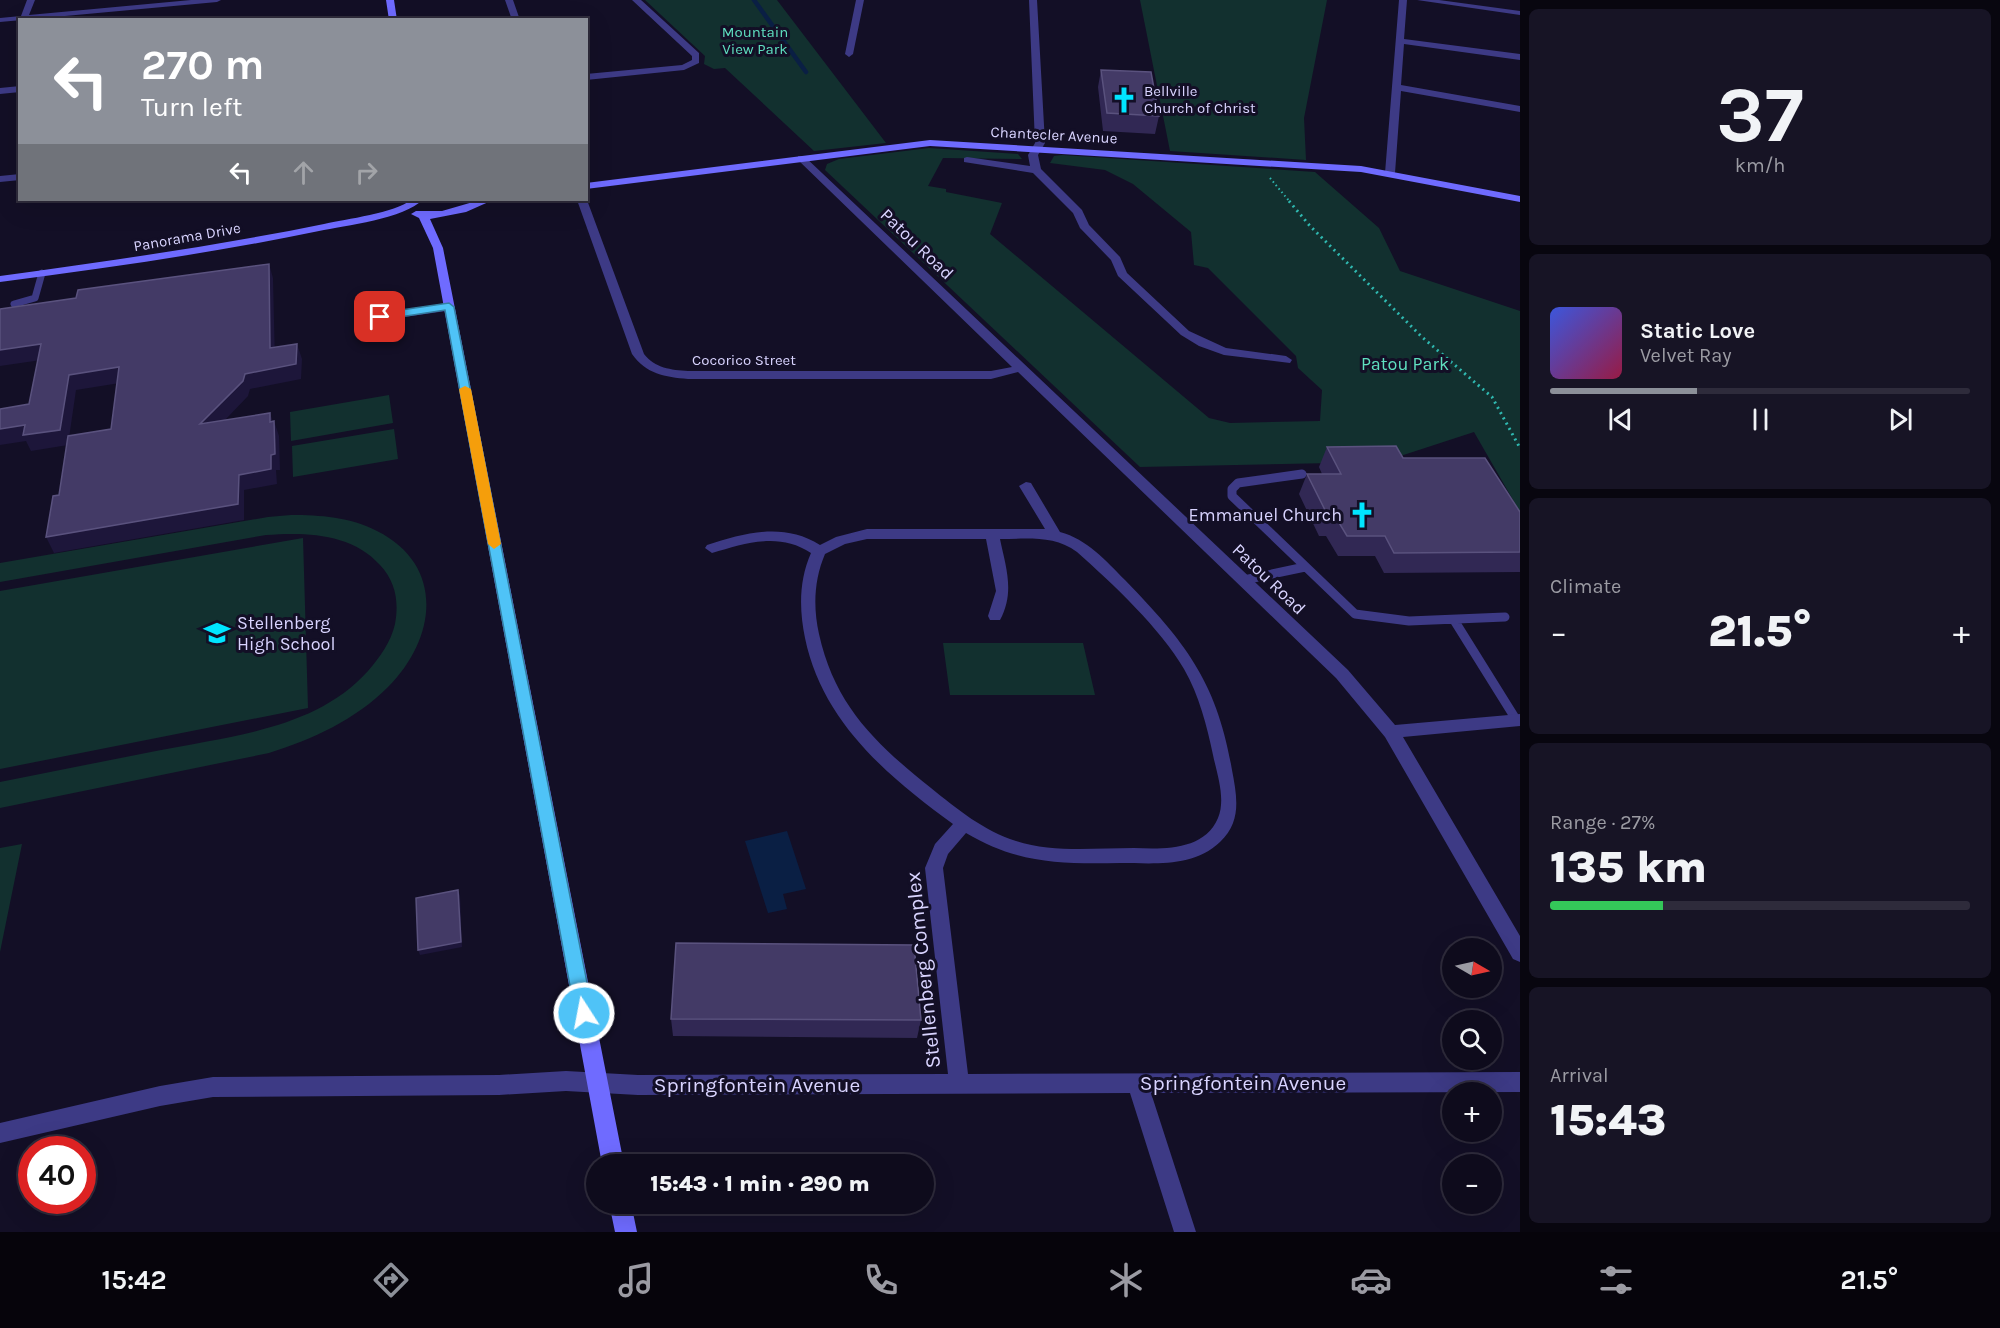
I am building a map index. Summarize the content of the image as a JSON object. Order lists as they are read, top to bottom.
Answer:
{
  "streets": {
    "street": [
      "Chantecler Avenue",
      "Panorama Drive",
      "Patou Road",
      "Cocorico Street",
      "Stellenberg Complex",
      "Springfontein Avenue"
    ]
  },
  "crossings": [
    ["Chantecler Avenue", "Patou Road"],
    ["Patou Road", "Cocorico Street"],
    ["Stellenberg Complex", "Springfontein Avenue"]
  ],
  "parks": ["Mountain View Park", "Patou Park"],
  "places": {
    "church": ["Bellville Church of Christ", "Emmanuel Church"],
    "school or university": ["Stellenberg High School"]
  },
  "north": "right",
  "page": {
    "tile": [
      ["37", "km/h"],
      "Climate",
      ["Range · 27%", "135 km"],
      ["Arrival", "15:43"]
    ],
    "turn": ["270 m", "Turn left"],
    "song": ["Static Love", "Velvet Ray"],
    "heat": ["−", "21.5°", "+"],
    "map_buttons": ["+", "−"],
    "limit": "40",
    "trip": "15:43 · 1 min · 290 m",
    "tabs": ["15:42", "21.5°"]
  }
}
